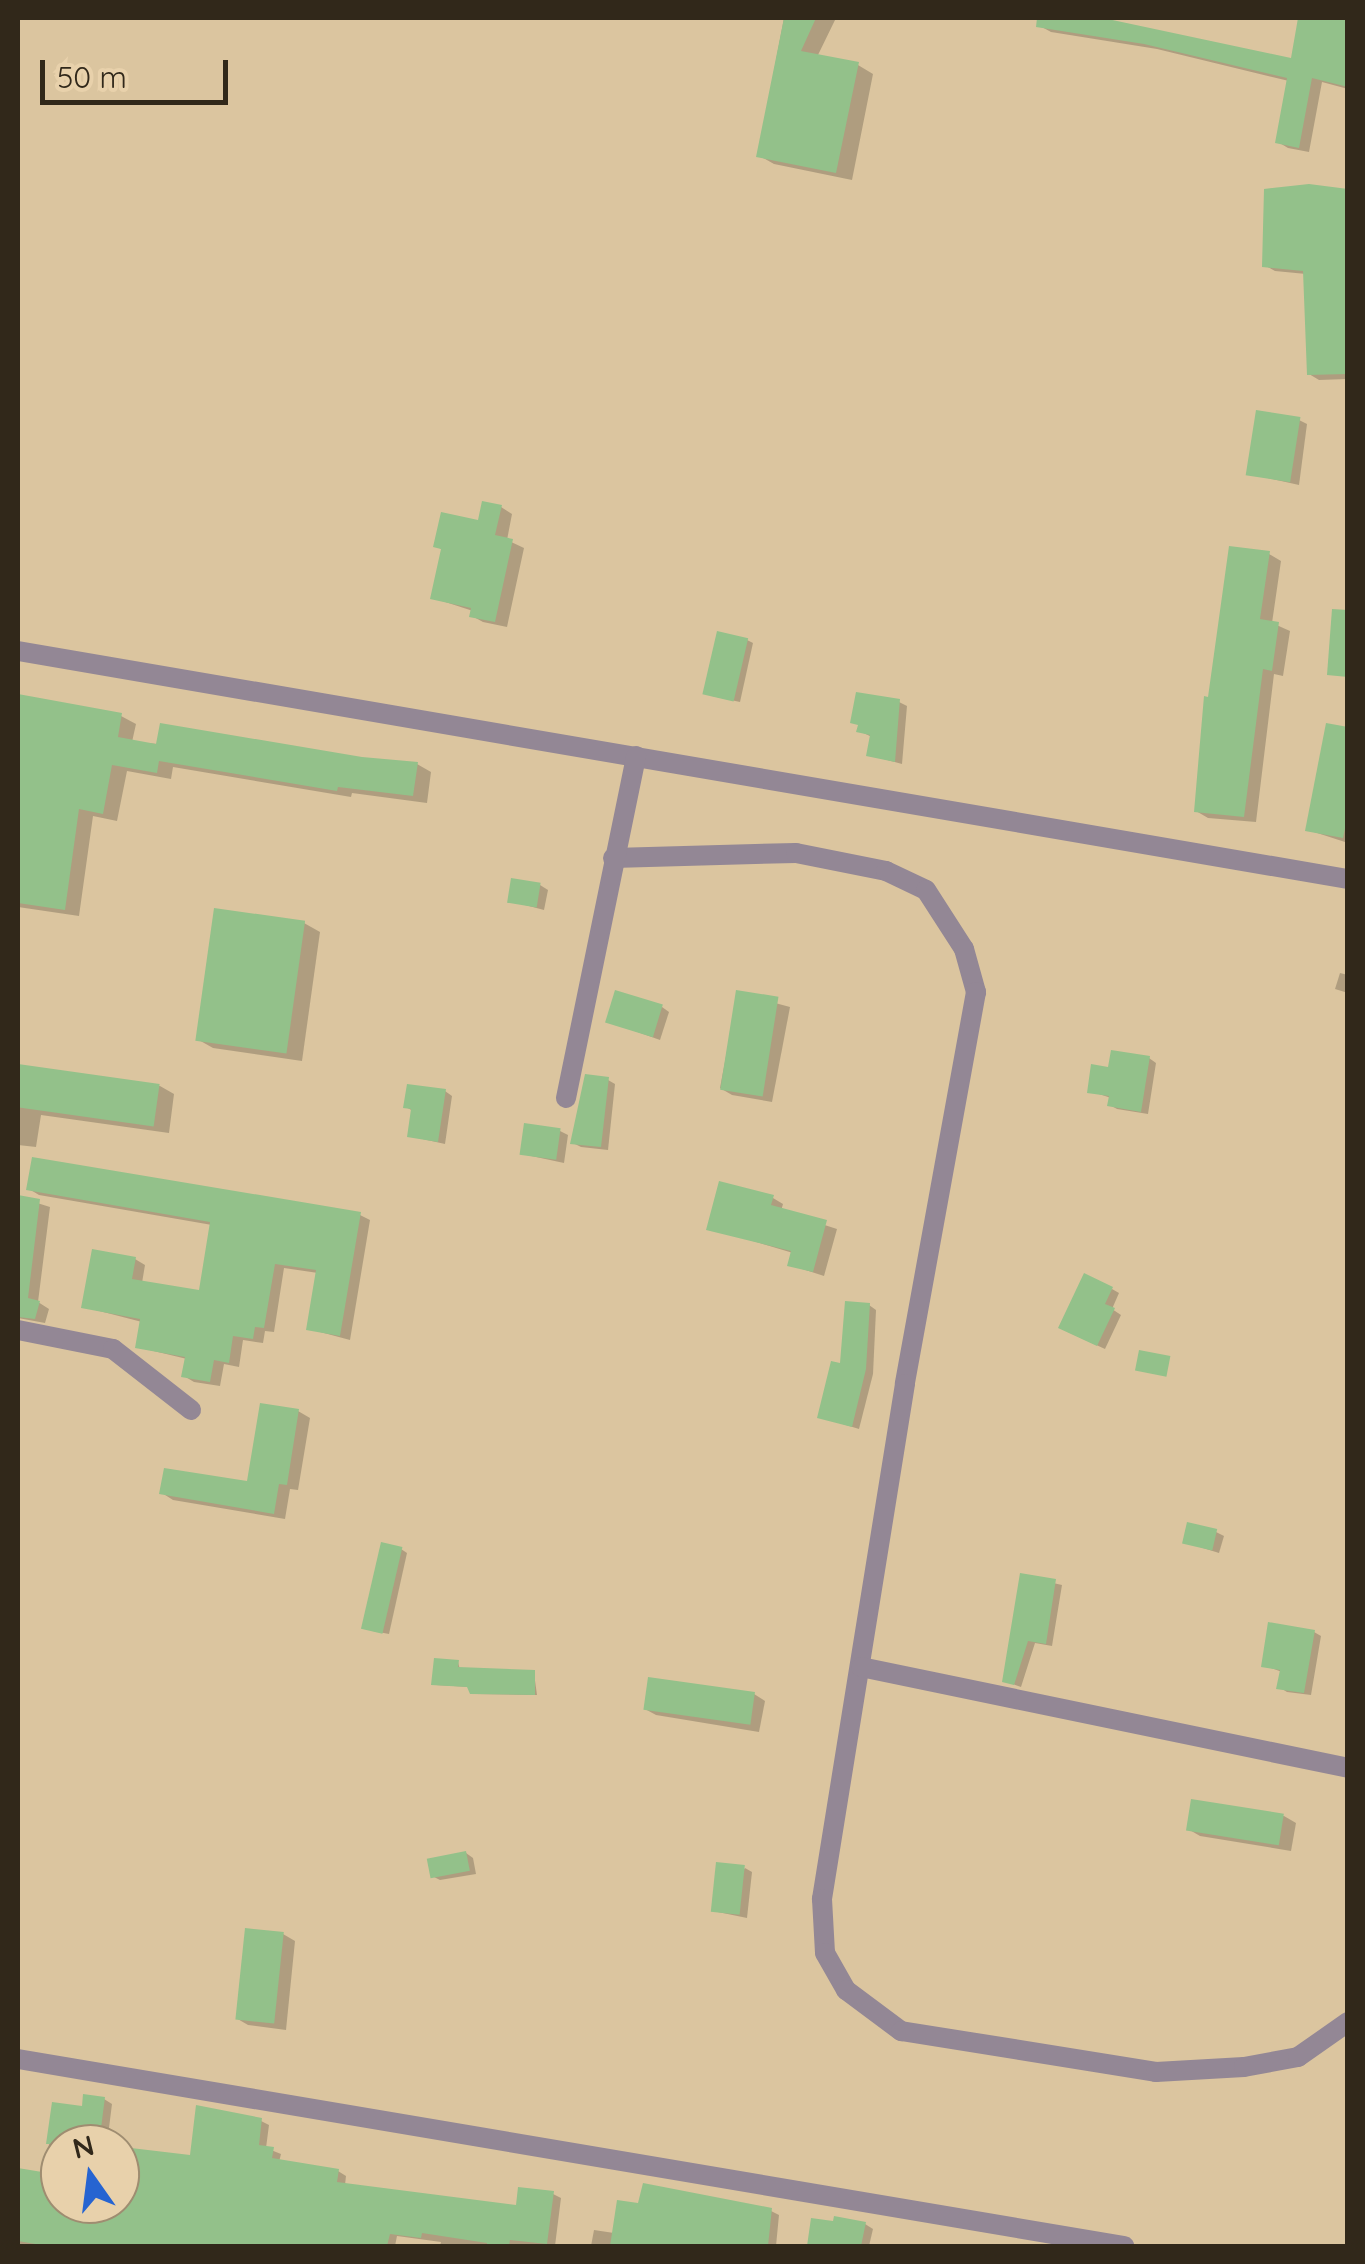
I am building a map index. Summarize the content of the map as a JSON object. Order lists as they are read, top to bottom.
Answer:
{
  "scale_bar": "50 m",
  "north": "top"
}
